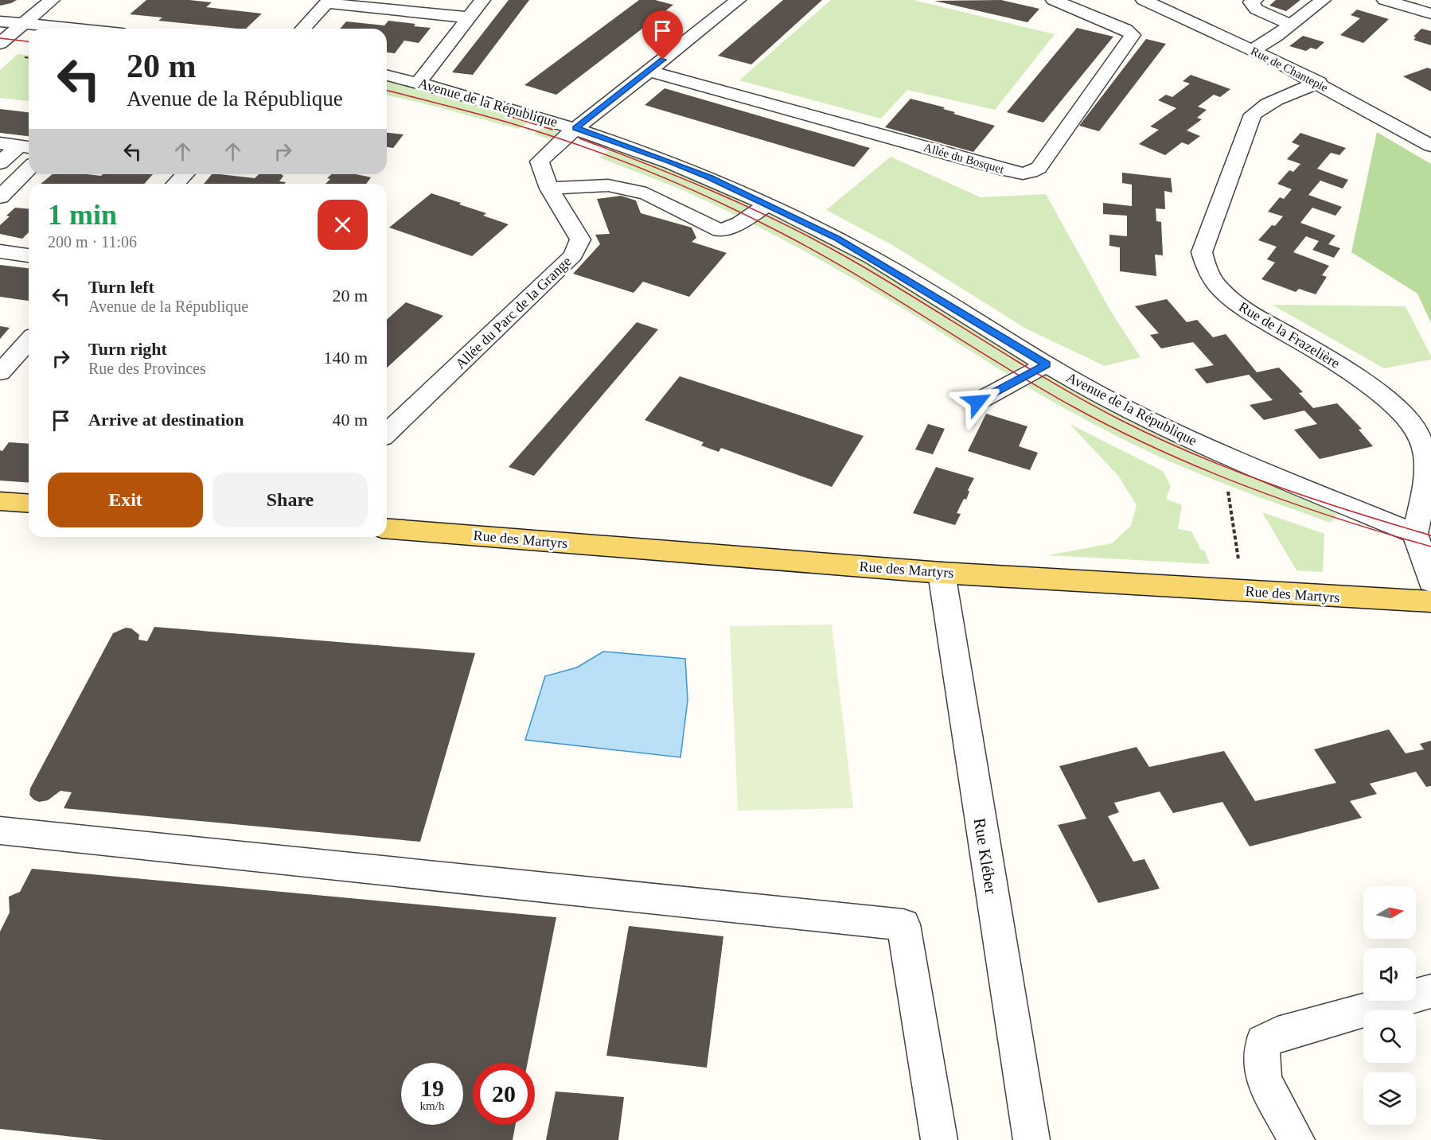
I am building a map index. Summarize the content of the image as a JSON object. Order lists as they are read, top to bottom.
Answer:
{
  "streets": {
    "main road": ["Rue des Martyrs"],
    "street": [
      "Rue de Chantepie",
      "Avenue de la République",
      "Allée du Bosquet",
      "Allée du Parc de la Grange",
      "Rue de la Frazelière",
      "Rue Kléber"
    ]
  },
  "crossings": [
    ["Rue de Chantepie", "Rue de la Frazelière"],
    ["Avenue de la République", "Allée du Parc de la Grange"],
    ["Avenue de la République", "Rue de la Frazelière"],
    ["Rue des Martyrs", "Rue Kléber"]
  ],
  "north": "right",
  "page": {
    "turn": ["20 m", "Avenue de la République"],
    "heading": ["1 min", "200 m · 11:06"],
    "list": [
      {
        "name": "Turn left",
        "note": "Avenue de la République",
        "value": "20 m"
      },
      {
        "name": "Turn right",
        "note": "Rue des Provinces",
        "value": "140 m"
      },
      {
        "name": "Arrive at destination",
        "value": "40 m"
      }
    ],
    "buttons": ["Exit", "Share"],
    "speed": "19 km/h",
    "limit": "20"
  }
}
